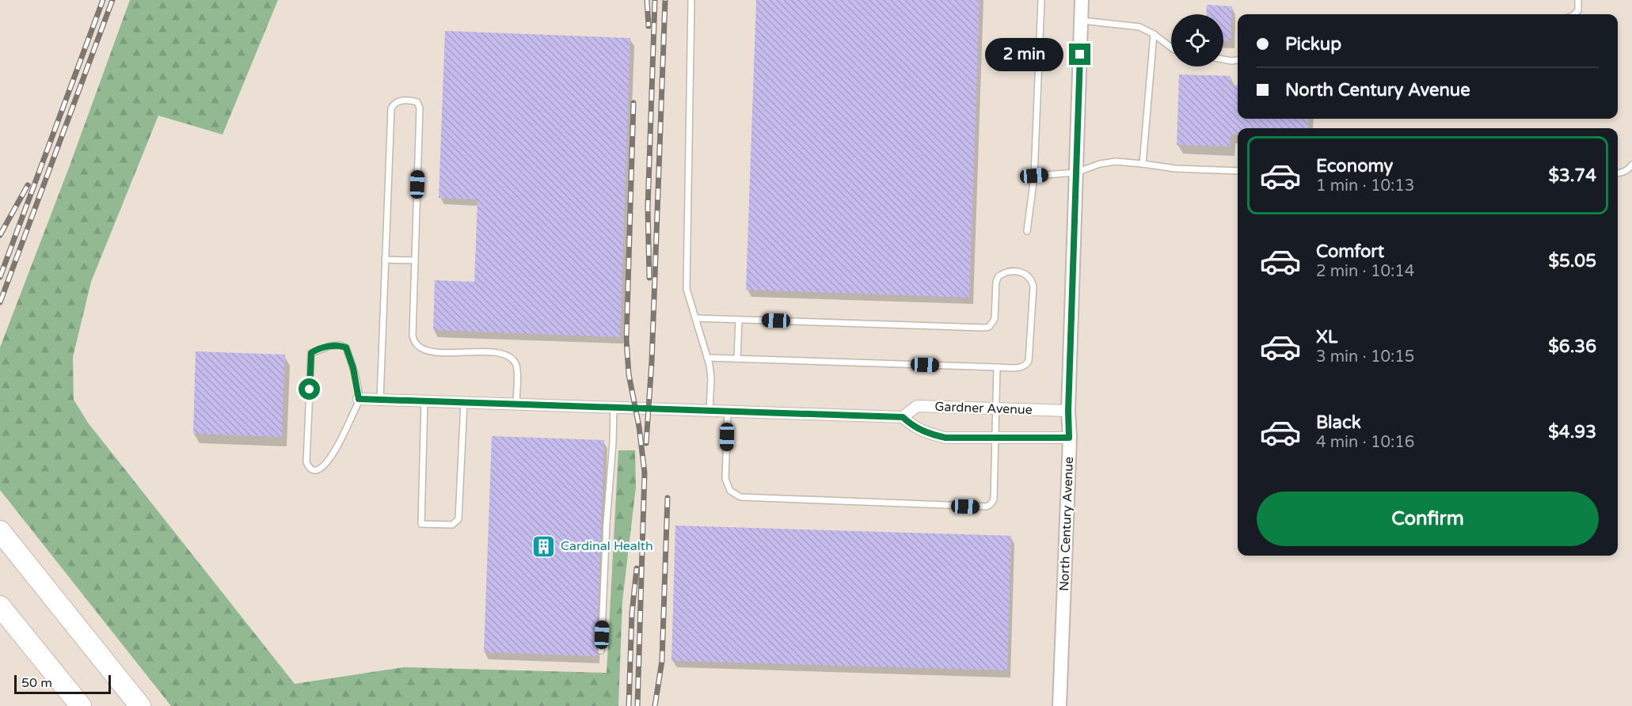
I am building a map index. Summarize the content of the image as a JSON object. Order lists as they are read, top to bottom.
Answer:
{
  "streets": {
    "street": ["Gardner Avenue", "North Century Avenue"]
  },
  "crossings": [
    ["Gardner Avenue", "North Century Avenue"]
  ],
  "places": {
    "building": ["Cardinal Health"]
  },
  "scale_bar": "50 m",
  "page": {
    "banner": ["Pickup", "North Century Avenue"],
    "bubble": "2 min",
    "list": [
      {
        "name": "Economy",
        "note": "1 min · 10:13",
        "value": "$3.74"
      },
      {
        "name": "Comfort",
        "note": "2 min · 10:14",
        "value": "$5.05"
      },
      {
        "name": "XL",
        "note": "3 min · 10:15",
        "value": "$6.36"
      },
      {
        "name": "Black",
        "note": "4 min · 10:16",
        "value": "$4.93"
      }
    ],
    "buttons": "Confirm",
    "scale": "50 m"
  }
}
